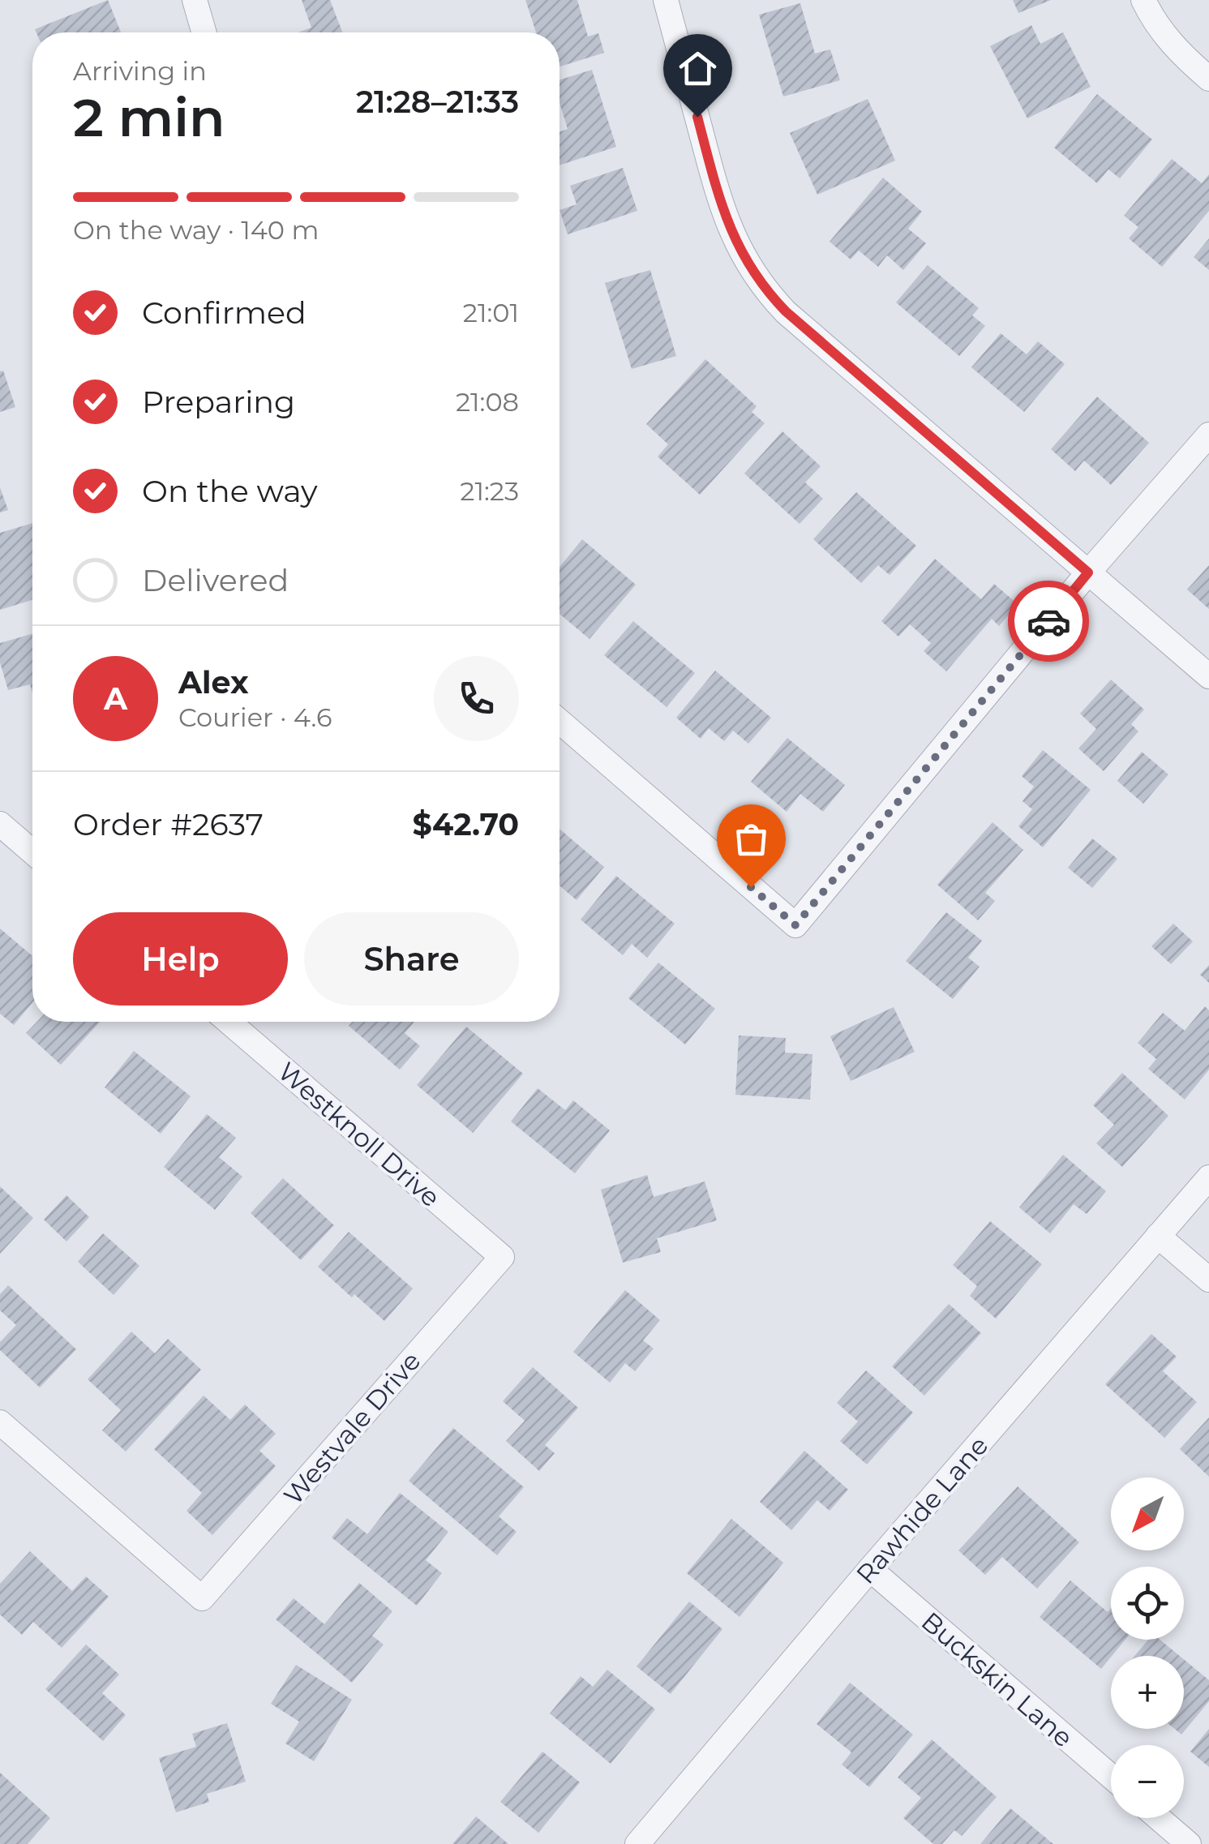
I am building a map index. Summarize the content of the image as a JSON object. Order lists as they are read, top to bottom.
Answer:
{
  "streets": {
    "street": [
      "Westknoll Drive",
      "Westvale Drive",
      "Rawhide Lane",
      "Buckskin Lane"
    ]
  },
  "crossings": [
    ["Westknoll Drive", "Westvale Drive"],
    ["Rawhide Lane", "Buckskin Lane"]
  ],
  "north": "bottom left",
  "page": {
    "heading": ["2 min", "Arriving in", "21:28–21:33"],
    "panel": [
      "Alex",
      "Courier · 4.6",
      "Order #2637",
      "$42.70"
    ],
    "bar": "On the way · 140 m",
    "list": [
      ["Confirmed", "21:01"],
      ["Preparing", "21:08"],
      ["On the way", "21:23"],
      "Delivered"
    ],
    "round": "A",
    "buttons": ["Help", "Share"],
    "map_buttons": ["+", "−"]
  }
}
